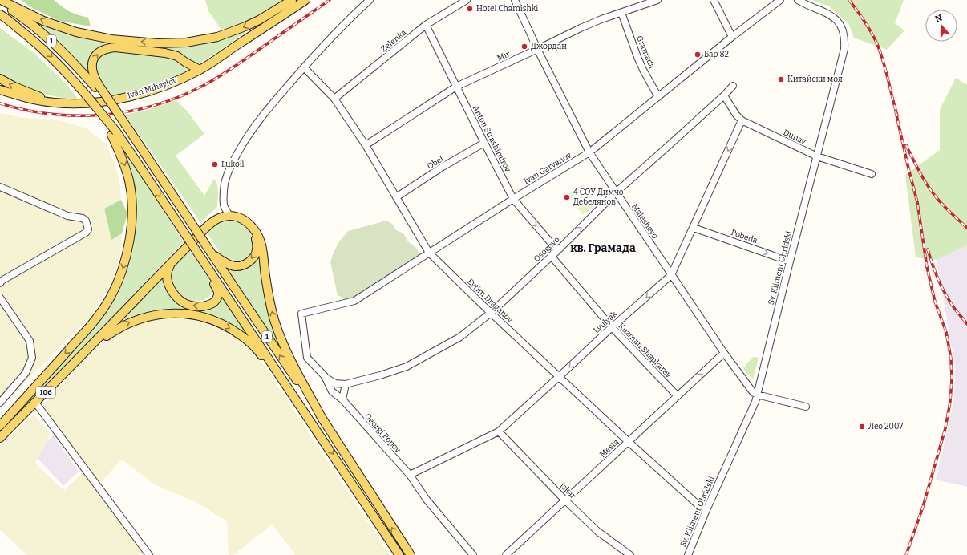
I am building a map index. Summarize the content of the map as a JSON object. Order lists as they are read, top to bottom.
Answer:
{
  "streets": {
    "main road": ["1", "Ivan Mihaylov", "106"],
    "street": [
      "Zelenka",
      "Gramada",
      "Mir",
      "Dunav",
      "Anton Strashimirov",
      "Obel",
      "Ivan Garvanov",
      "Maleshevo",
      "Pobeda",
      "Osogovo",
      "Sv. Kliment Ohridski",
      "Evtim Draganov",
      "Lyulyak",
      "Kuzman Shapkarev",
      "Georgi Popov",
      "Mesta",
      "Iskar"
    ]
  },
  "crossings": [
    ["Zelenka", "Anton Strashimirov"],
    ["Zelenka", "Evtim Draganov"],
    ["Gramada", "Mir"],
    ["Gramada", "Ivan Garvanov"],
    ["Mir", "Anton Strashimirov"],
    ["Mir", "Maleshevo"],
    ["Mir", "Evtim Draganov"],
    ["Dunav", "Osogovo"],
    ["Dunav", "Sv. Kliment Ohridski"],
    ["Dunav", "Lyulyak"],
    ["Anton Strashimirov", "Obel"],
    ["Anton Strashimirov", "Ivan Garvanov"],
    ["Anton Strashimirov", "Osogovo"],
    ["Obel", "Evtim Draganov"],
    ["Ivan Garvanov", "Maleshevo"],
    ["Ivan Garvanov", "Evtim Draganov"],
    ["Ivan Garvanov", "Georgi Popov"],
    ["Maleshevo", "Osogovo"],
    ["Maleshevo", "Sv. Kliment Ohridski"],
    ["Maleshevo", "Lyulyak"],
    ["Maleshevo", "Mesta"],
    ["Pobeda", "Sv. Kliment Ohridski"],
    ["Pobeda", "Lyulyak"],
    ["Osogovo", "Evtim Draganov"],
    ["Osogovo", "Kuzman Shapkarev"],
    ["Sv. Kliment Ohridski", "Evtim Draganov"],
    ["Evtim Draganov", "Lyulyak"],
    ["Evtim Draganov", "Mesta"],
    ["Lyulyak", "Kuzman Shapkarev"],
    ["Lyulyak", "Georgi Popov"],
    ["Lyulyak", "Iskar"],
    ["Kuzman Shapkarev", "Mesta"],
    ["Mesta", "Iskar"]
  ],
  "one_way": ["Pobeda", "Lyulyak"],
  "districts": ["кв. Грамада"],
  "places": [
    "Hotel Chamishki",
    "Джордан",
    "Бар 82",
    "Китайски мол",
    "Lukoil",
    "4 СОУ Димчо Дебелянов",
    "Лео 2007"
  ],
  "north": "top"
}
